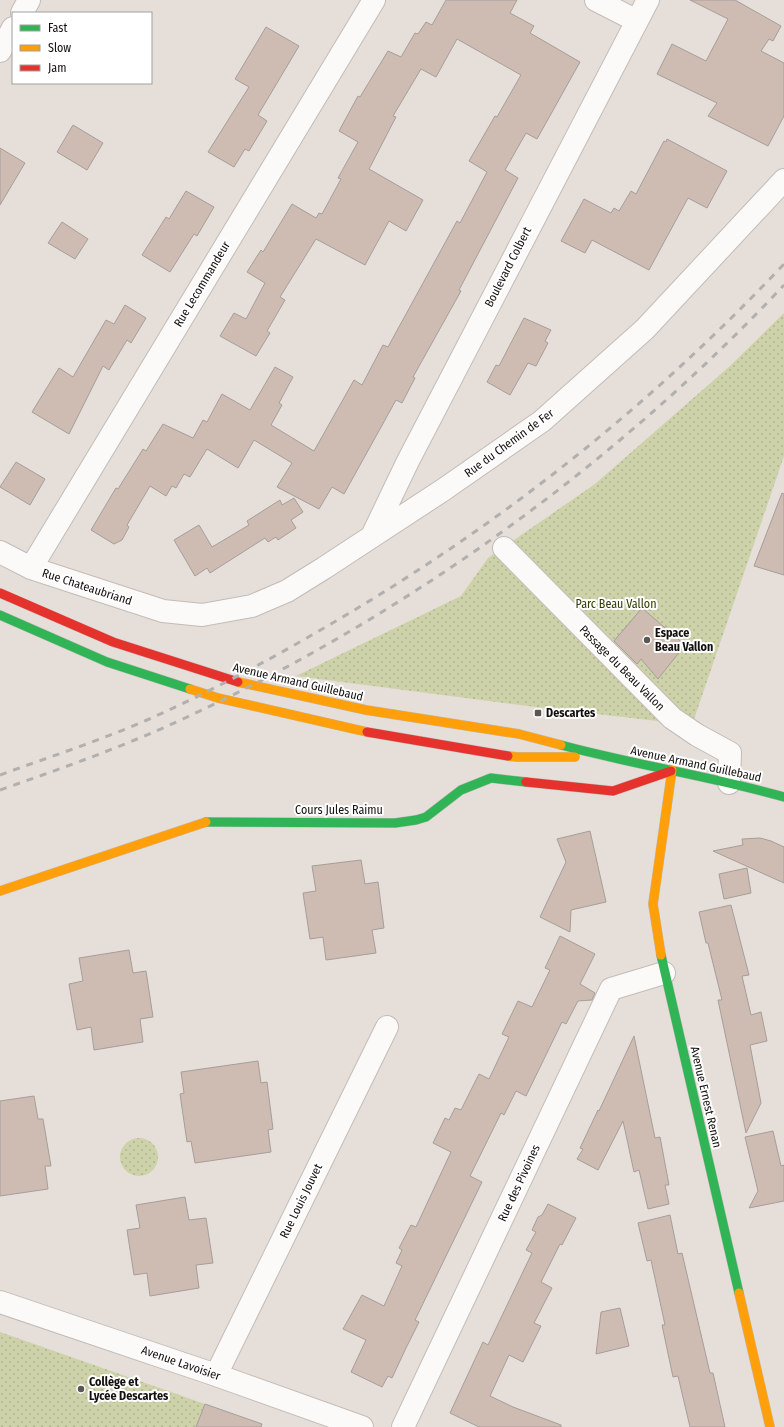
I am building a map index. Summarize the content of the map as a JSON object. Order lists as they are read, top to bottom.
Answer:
{
  "streets": {
    "street": [
      "Boulevard Colbert",
      "Rue Lecommandeur",
      "Rue du Chemin de Fer",
      "Rue Chateaubriand",
      "Passage du Beau Vallon",
      "Avenue Armand Guillebaud",
      "Cours Jules Raimu",
      "Avenue Ernest Renan",
      "Rue des Pivoines",
      "Rue Louis Jouvet",
      "Avenue Lavoisier"
    ]
  },
  "crossings": [
    ["Boulevard Colbert", "Rue du Chemin de Fer"],
    ["Rue Lecommandeur", "Rue Chateaubriand"],
    ["Rue du Chemin de Fer", "Rue Chateaubriand"],
    ["Passage du Beau Vallon", "Avenue Armand Guillebaud"],
    ["Avenue Armand Guillebaud", "Cours Jules Raimu"],
    ["Avenue Armand Guillebaud", "Avenue Ernest Renan"],
    ["Cours Jules Raimu", "Avenue Ernest Renan"],
    ["Avenue Ernest Renan", "Rue des Pivoines"],
    ["Rue Louis Jouvet", "Avenue Lavoisier"]
  ],
  "parks": ["Parc Beau Vallon"],
  "places": {
    "other": ["Espace Beau Vallon", "Collège et Lycée Descartes"],
    "transit": ["Descartes"]
  },
  "legend": ["Fast", "Slow", "Jam"]
}
